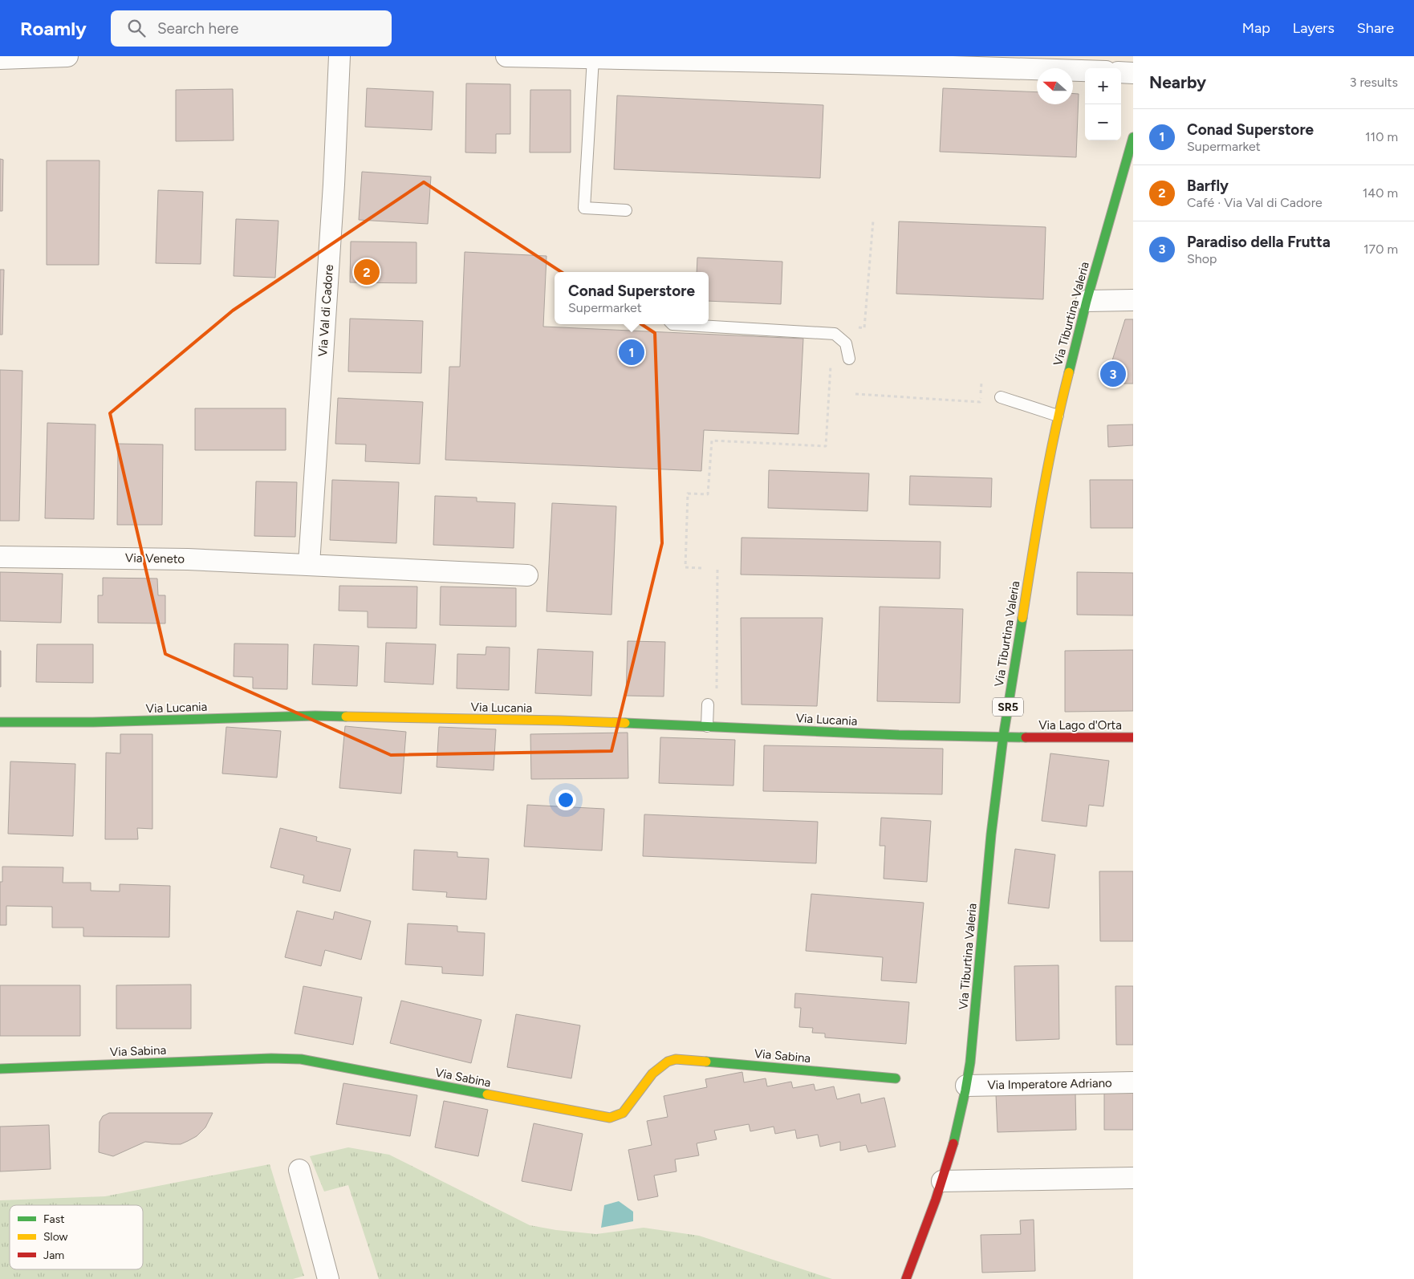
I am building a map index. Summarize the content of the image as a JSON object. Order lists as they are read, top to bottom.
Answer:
{
  "streets": {
    "street": [
      "Via Val di Cadore",
      "Via Tiburtina Valeria",
      "Via Veneto",
      "SR5",
      "Via Lucania",
      "Via Lago d'Orta",
      "Via Sabina",
      "Via Imperatore Adriano"
    ]
  },
  "crossings": [
    ["Via Val di Cadore", "Via Veneto"],
    ["Via Tiburtina Valeria", "Via Lucania"],
    ["Via Tiburtina Valeria", "Via Lago d'Orta"],
    ["Via Tiburtina Valeria", "Via Imperatore Adriano"],
    ["Via Lucania", "Via Lago d'Orta"]
  ],
  "legend": ["Fast", "Slow", "Jam"],
  "north": "left",
  "page": {
    "header": "Roamly",
    "search": "Search here",
    "nav": ["Map", "Layers", "Share"],
    "heading": ["Nearby", "3 results"],
    "map_buttons": ["+", "−"],
    "list": [
      {
        "mark": "1",
        "name": "Conad Superstore",
        "note": "Supermarket",
        "value": "110 m"
      },
      {
        "mark": "2",
        "name": "Barfly",
        "note": "Café · Via Val di Cadore",
        "value": "140 m"
      },
      {
        "mark": "3",
        "name": "Paradiso della Frutta",
        "note": "Shop",
        "value": "170 m"
      }
    ],
    "pins": ["2", "1", "3"],
    "popup": ["Conad Superstore", "Supermarket"]
  }
}
